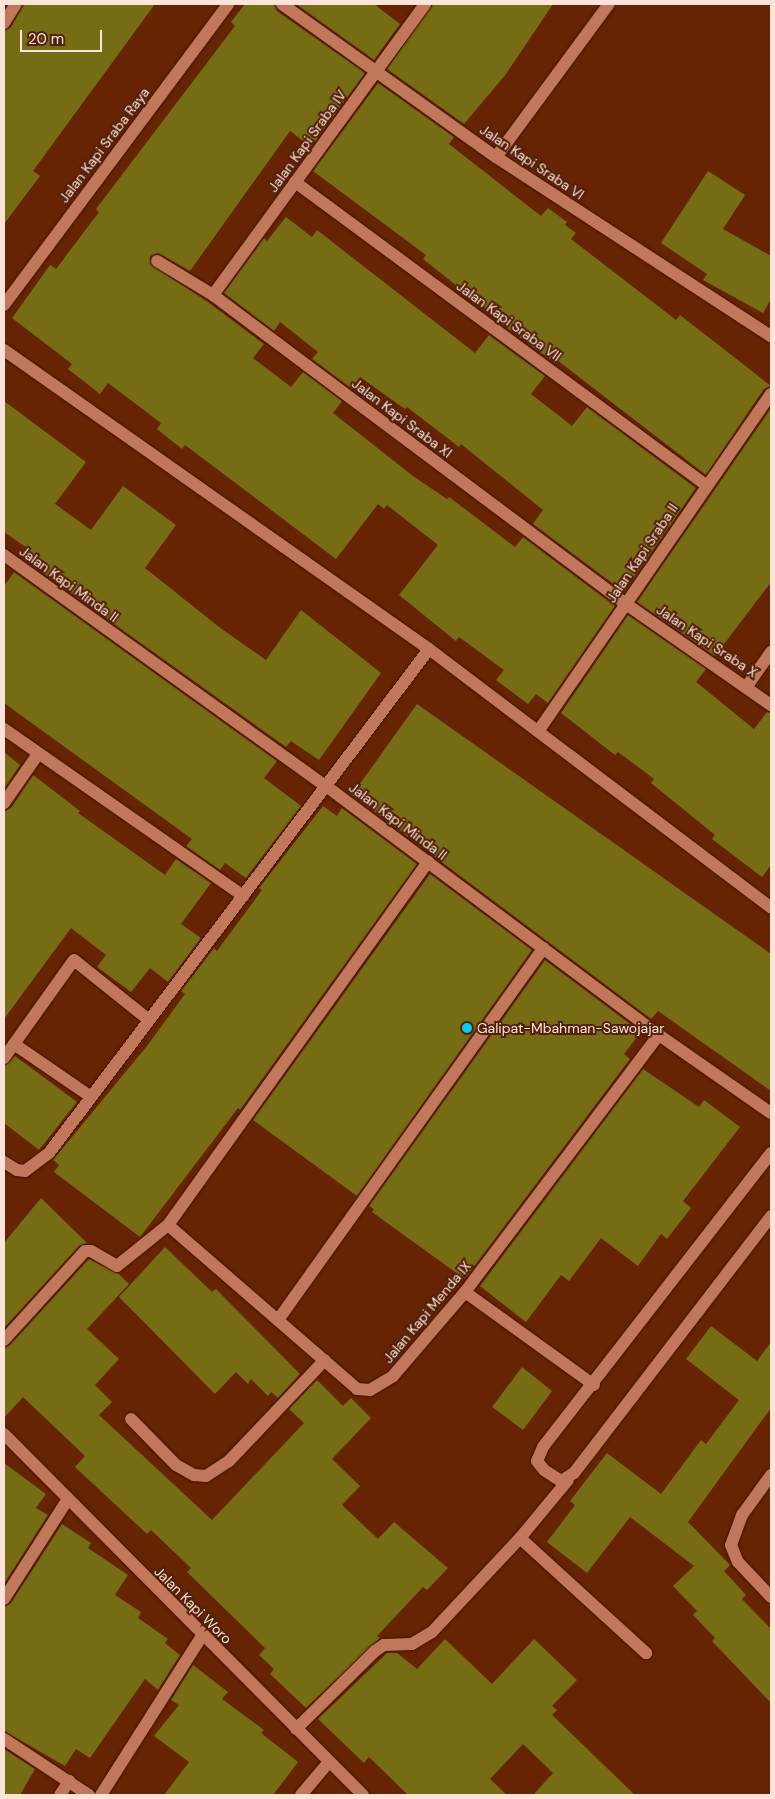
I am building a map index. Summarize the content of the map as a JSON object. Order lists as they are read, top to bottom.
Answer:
{
  "streets": {
    "street": [
      "Jalan Kapi Sraba IV",
      "Jalan Kapi Sraba Raya",
      "Jalan Kapi Sraba VI",
      "Jalan Kapi Sraba VII",
      "Jalan Kapi Sraba XI",
      "Jalan Kapi Sraba II",
      "Jalan Kapi Minda II",
      "Jalan Kapi Sraba X",
      "Jalan Kapi Menda IX",
      "Jalan Kapi Woro"
    ]
  },
  "crossings": [
    ["Jalan Kapi Sraba IV", "Jalan Kapi Sraba VI"],
    ["Jalan Kapi Sraba IV", "Jalan Kapi Sraba VII"],
    ["Jalan Kapi Sraba IV", "Jalan Kapi Sraba XI"],
    ["Jalan Kapi Sraba VII", "Jalan Kapi Sraba II"],
    ["Jalan Kapi Sraba XI", "Jalan Kapi Sraba II"],
    ["Jalan Kapi Sraba XI", "Jalan Kapi Sraba X"],
    ["Jalan Kapi Sraba II", "Jalan Kapi Sraba X"],
    ["Jalan Kapi Minda II", "Jalan Kapi Menda IX"]
  ],
  "places": ["Galipat-Mbahman-Sawojajar"],
  "scale_bar": "20 m"
}
